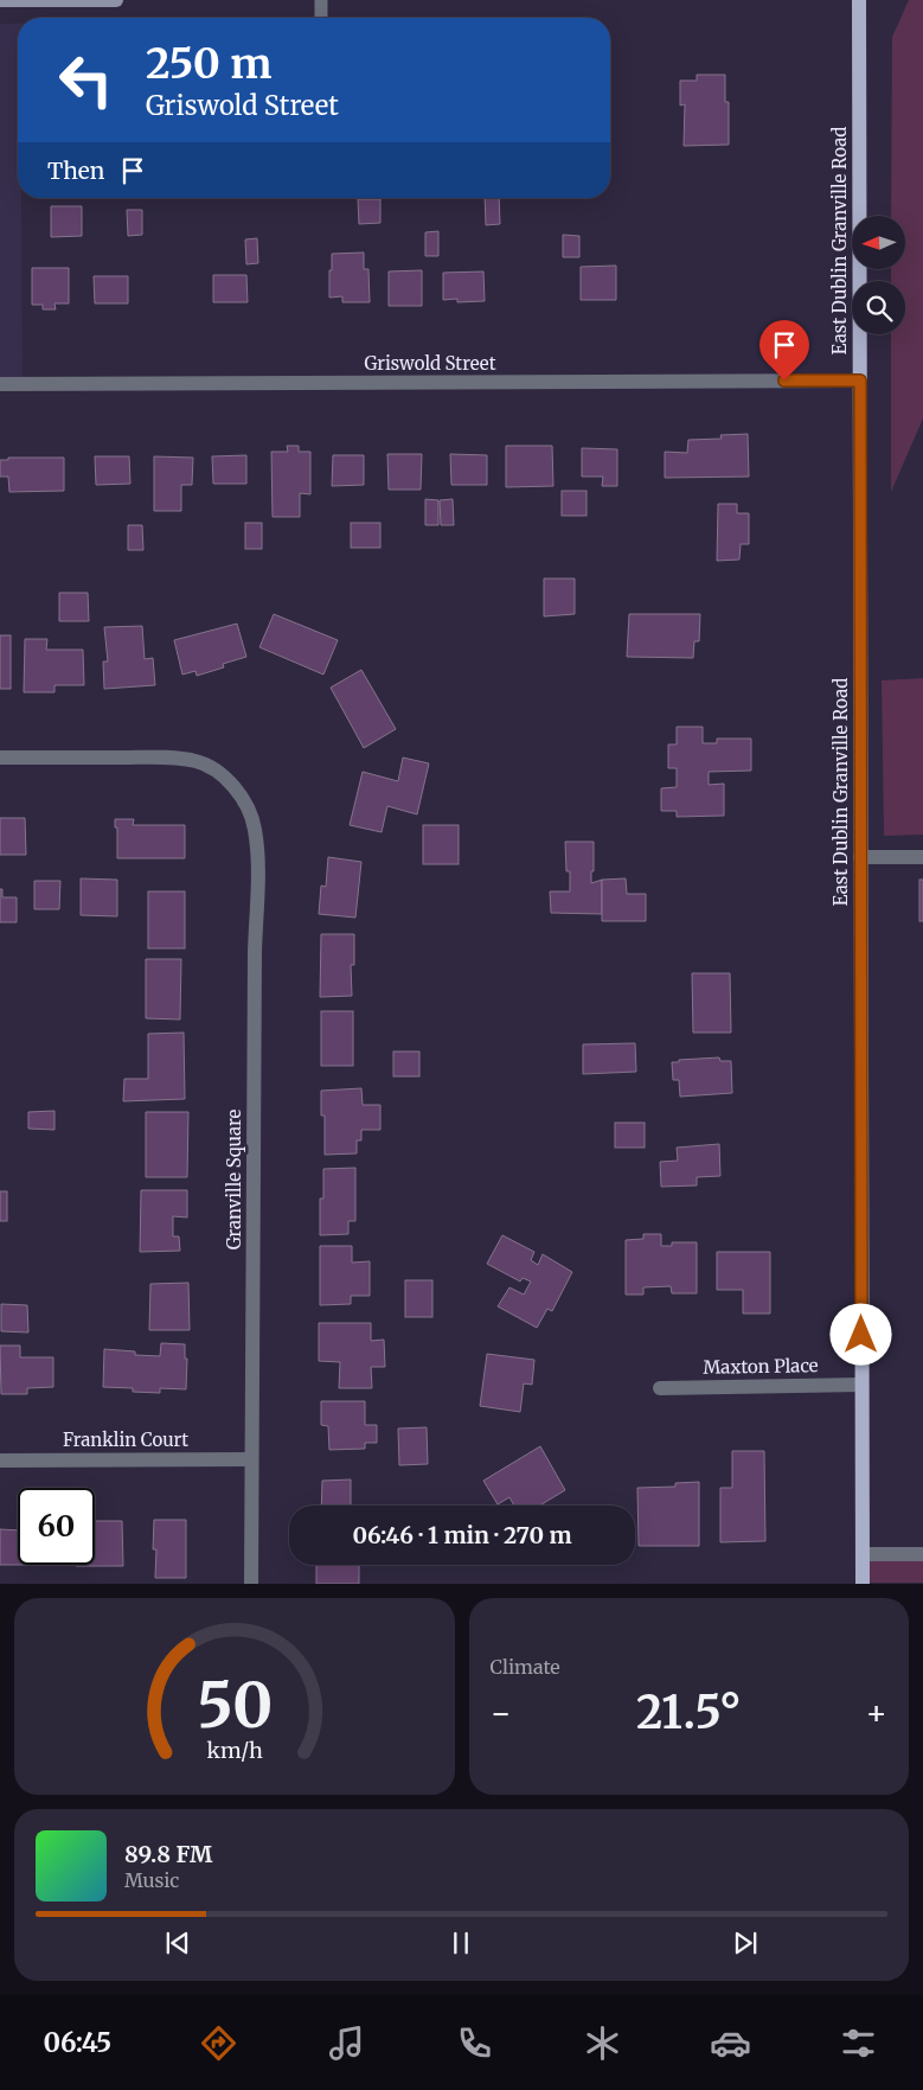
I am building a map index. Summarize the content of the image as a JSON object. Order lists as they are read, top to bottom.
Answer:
{
  "streets": {
    "main road": ["East Dublin Granville Road"],
    "street": [
      "Griswold Street",
      "Granville Square",
      "Maxton Place",
      "Franklin Court"
    ]
  },
  "crossings": [
    ["East Dublin Granville Road", "Griswold Street"],
    ["East Dublin Granville Road", "Maxton Place"],
    ["Granville Square", "Franklin Court"]
  ],
  "north": "left",
  "page": {
    "turn": ["250 m", "Griswold Street"],
    "then": "Then",
    "limit": "60",
    "trip": "06:46 · 1 min · 270 m",
    "tile": "Climate",
    "heat": ["−", "21.5°", "+"],
    "song": ["89.8 FM", "Music"],
    "tabs": "06:45",
    "gauge": ["50", "km/h"]
  }
}
